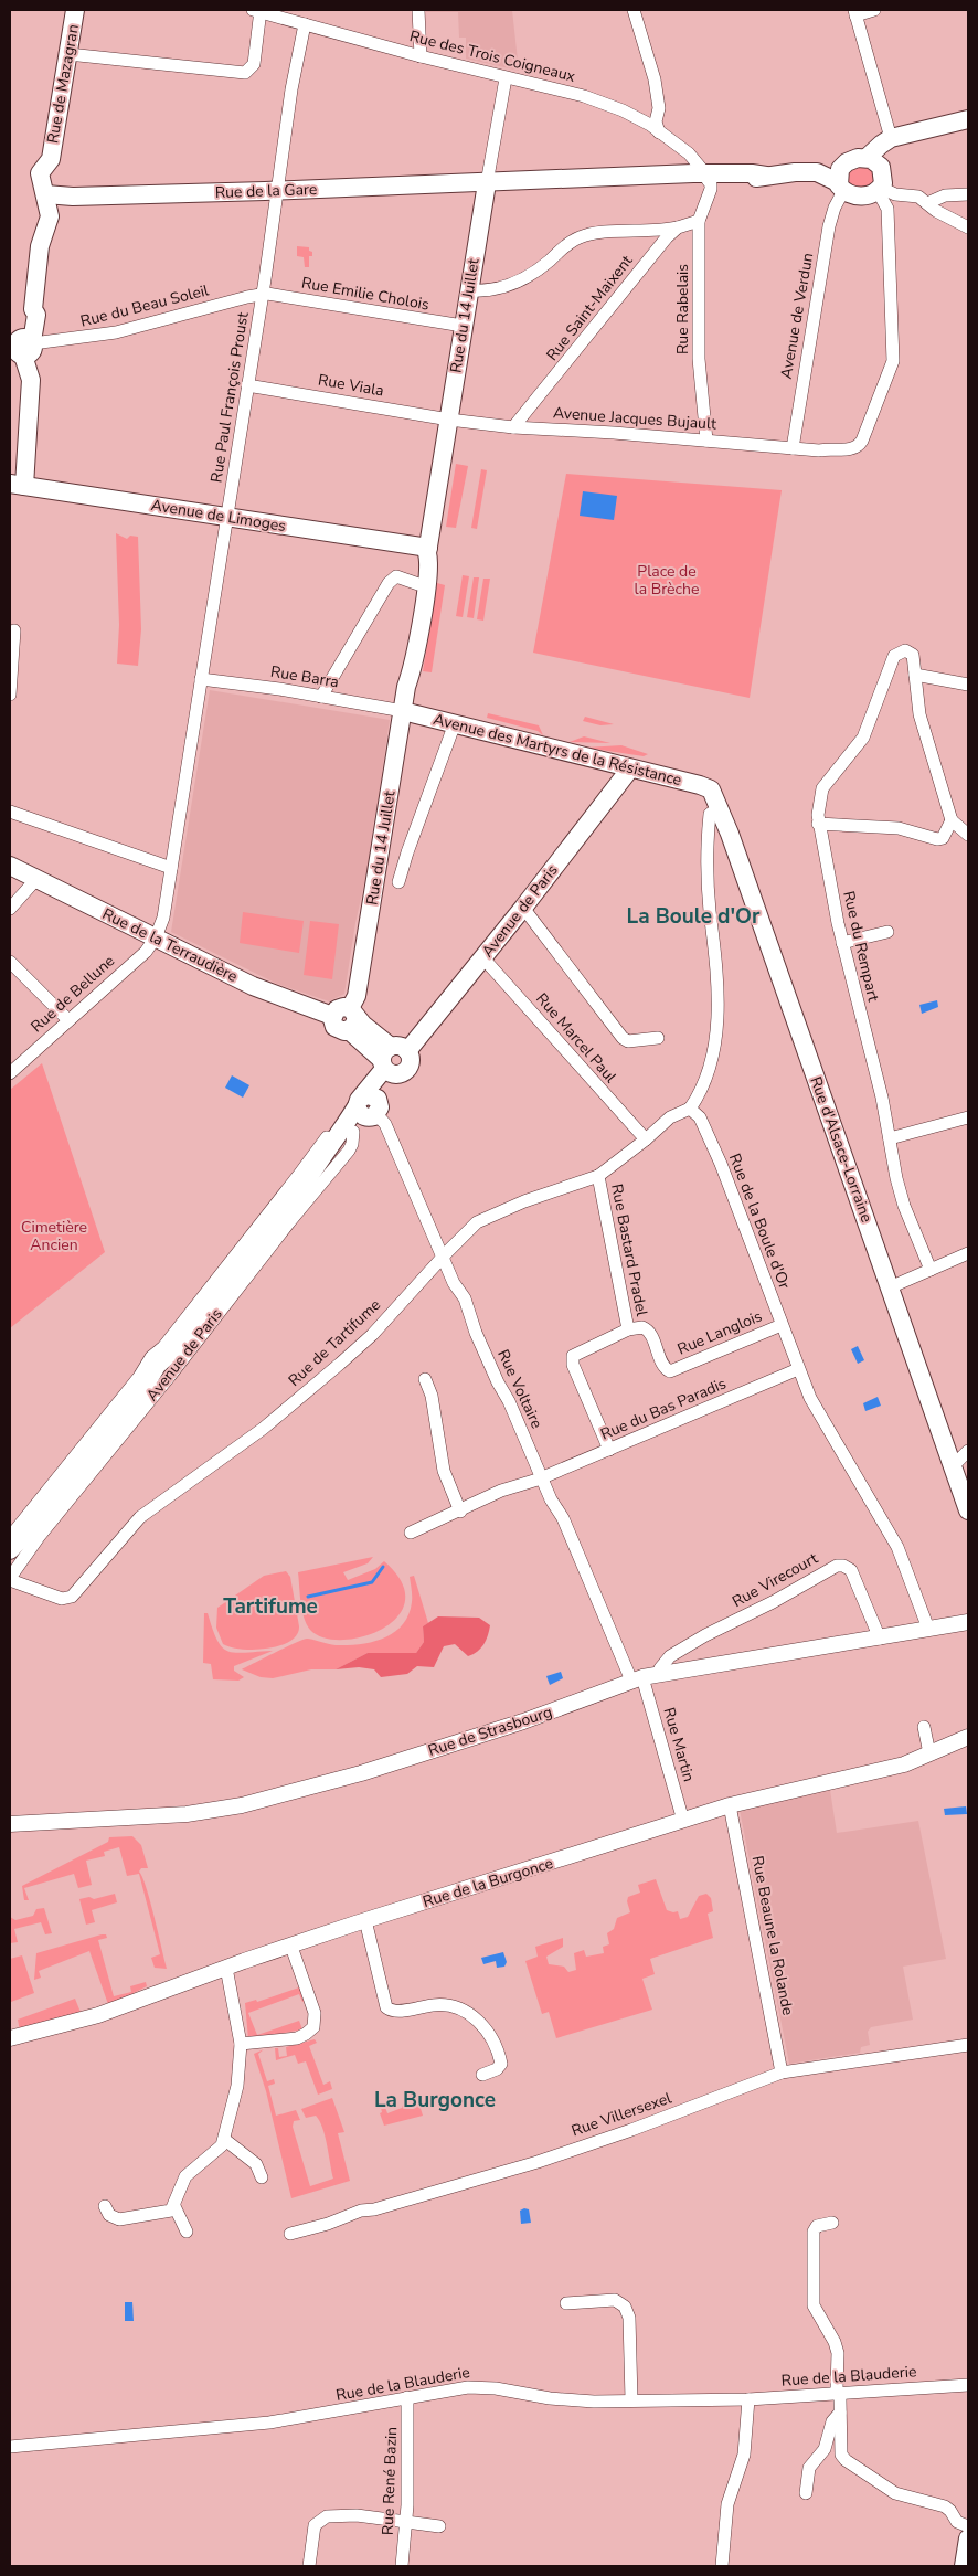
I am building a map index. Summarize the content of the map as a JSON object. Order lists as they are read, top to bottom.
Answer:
{
  "streets": {
    "main road": [
      "Rue de Mazagran",
      "Rue de la Gare",
      "Rue du 14 Juillet",
      "Avenue de Limoges",
      "Avenue des Martyrs de la Résistance",
      "Avenue de Paris",
      "Rue de la Terraudière",
      "Rue d'Alsace-Lorraine"
    ],
    "street": [
      "Rue des Trois Coigneaux",
      "Rue Emilie Cholois",
      "Rue du Beau Soleil",
      "Rue Saint-Maixent",
      "Rue Rabelais",
      "Avenue de Verdun",
      "Rue Viala",
      "Rue Paul François Proust",
      "Avenue Jacques Bujault",
      "Rue Barra",
      "Rue du Rempart",
      "Rue de Bellune",
      "Rue Marcel Paul",
      "Rue de la Boule d'Or",
      "Rue Bastard Pradel",
      "Rue Langlois",
      "Rue de Tartifume",
      "Rue Voltaire",
      "Rue du Bas Paradis",
      "Rue Virecourt",
      "Rue de Strasbourg",
      "Rue Martin",
      "Rue de la Burgonce",
      "Rue Beaune la Rolande",
      "Rue Villersexel",
      "Rue de la Blauderie",
      "Rue René Bazin"
    ]
  },
  "crossings": [
    ["Rue des Trois Coigneaux", "Rue de la Gare"],
    ["Rue des Trois Coigneaux", "Rue Rabelais"],
    ["Rue des Trois Coigneaux", "Rue du 14 Juillet"],
    ["Rue des Trois Coigneaux", "Rue Paul François Proust"],
    ["Rue de Mazagran", "Rue de la Gare"],
    ["Rue de Mazagran", "Rue du Beau Soleil"],
    ["Rue de Mazagran", "Avenue de Limoges"],
    ["Rue de la Gare", "Rue Rabelais"],
    ["Rue de la Gare", "Rue du 14 Juillet"],
    ["Rue de la Gare", "Avenue de Verdun"],
    ["Rue de la Gare", "Rue Paul François Proust"],
    ["Rue de la Gare", "Avenue Jacques Bujault"],
    ["Rue Emilie Cholois", "Rue du Beau Soleil"],
    ["Rue Emilie Cholois", "Rue du 14 Juillet"],
    ["Rue Emilie Cholois", "Rue Paul François Proust"],
    ["Rue du Beau Soleil", "Rue Paul François Proust"],
    ["Rue Saint-Maixent", "Rue Rabelais"],
    ["Rue Saint-Maixent", "Avenue Jacques Bujault"],
    ["Rue Rabelais", "Avenue Jacques Bujault"],
    ["Rue du 14 Juillet", "Rue Viala"],
    ["Rue du 14 Juillet", "Avenue Jacques Bujault"],
    ["Rue du 14 Juillet", "Avenue de Limoges"],
    ["Rue du 14 Juillet", "Rue Barra"],
    ["Rue du 14 Juillet", "Avenue des Martyrs de la Résistance"],
    ["Rue du 14 Juillet", "Rue de la Terraudière"],
    ["Avenue de Verdun", "Avenue Jacques Bujault"],
    ["Rue Viala", "Rue Paul François Proust"],
    ["Rue Viala", "Avenue Jacques Bujault"],
    ["Rue Paul François Proust", "Avenue de Limoges"],
    ["Rue Paul François Proust", "Rue Barra"],
    ["Rue Paul François Proust", "Rue de la Terraudière"],
    ["Rue Paul François Proust", "Rue de Bellune"],
    ["Rue Barra", "Avenue des Martyrs de la Résistance"],
    ["Avenue des Martyrs de la Résistance", "Avenue de Paris"],
    ["Avenue des Martyrs de la Résistance", "Rue d'Alsace-Lorraine"],
    ["Avenue de Paris", "Rue Marcel Paul"],
    ["Avenue de Paris", "Rue de Tartifume"],
    ["Avenue de Paris", "Rue Voltaire"],
    ["Rue de la Terraudière", "Rue de Bellune"],
    ["Rue Marcel Paul", "Rue de Tartifume"],
    ["Rue de la Boule d'Or", "Rue Langlois"],
    ["Rue de la Boule d'Or", "Rue de Tartifume"],
    ["Rue de la Boule d'Or", "Rue du Bas Paradis"],
    ["Rue de la Boule d'Or", "Rue de Strasbourg"],
    ["Rue Bastard Pradel", "Rue Langlois"],
    ["Rue Bastard Pradel", "Rue de Tartifume"],
    ["Rue de Tartifume", "Rue Voltaire"],
    ["Rue Voltaire", "Rue du Bas Paradis"],
    ["Rue Voltaire", "Rue de Strasbourg"],
    ["Rue Voltaire", "Rue Martin"],
    ["Rue Virecourt", "Rue de Strasbourg"],
    ["Rue de Strasbourg", "Rue Martin"],
    ["Rue Martin", "Rue de la Burgonce"],
    ["Rue de la Burgonce", "Rue Beaune la Rolande"],
    ["Rue Beaune la Rolande", "Rue Villersexel"],
    ["Rue de la Blauderie", "Rue René Bazin"]
  ],
  "districts": ["La Boule d'Or", "Tartifume", "La Burgonce"],
  "parks": ["Place de la Brèche", "Cimetière Ancien"]
}
